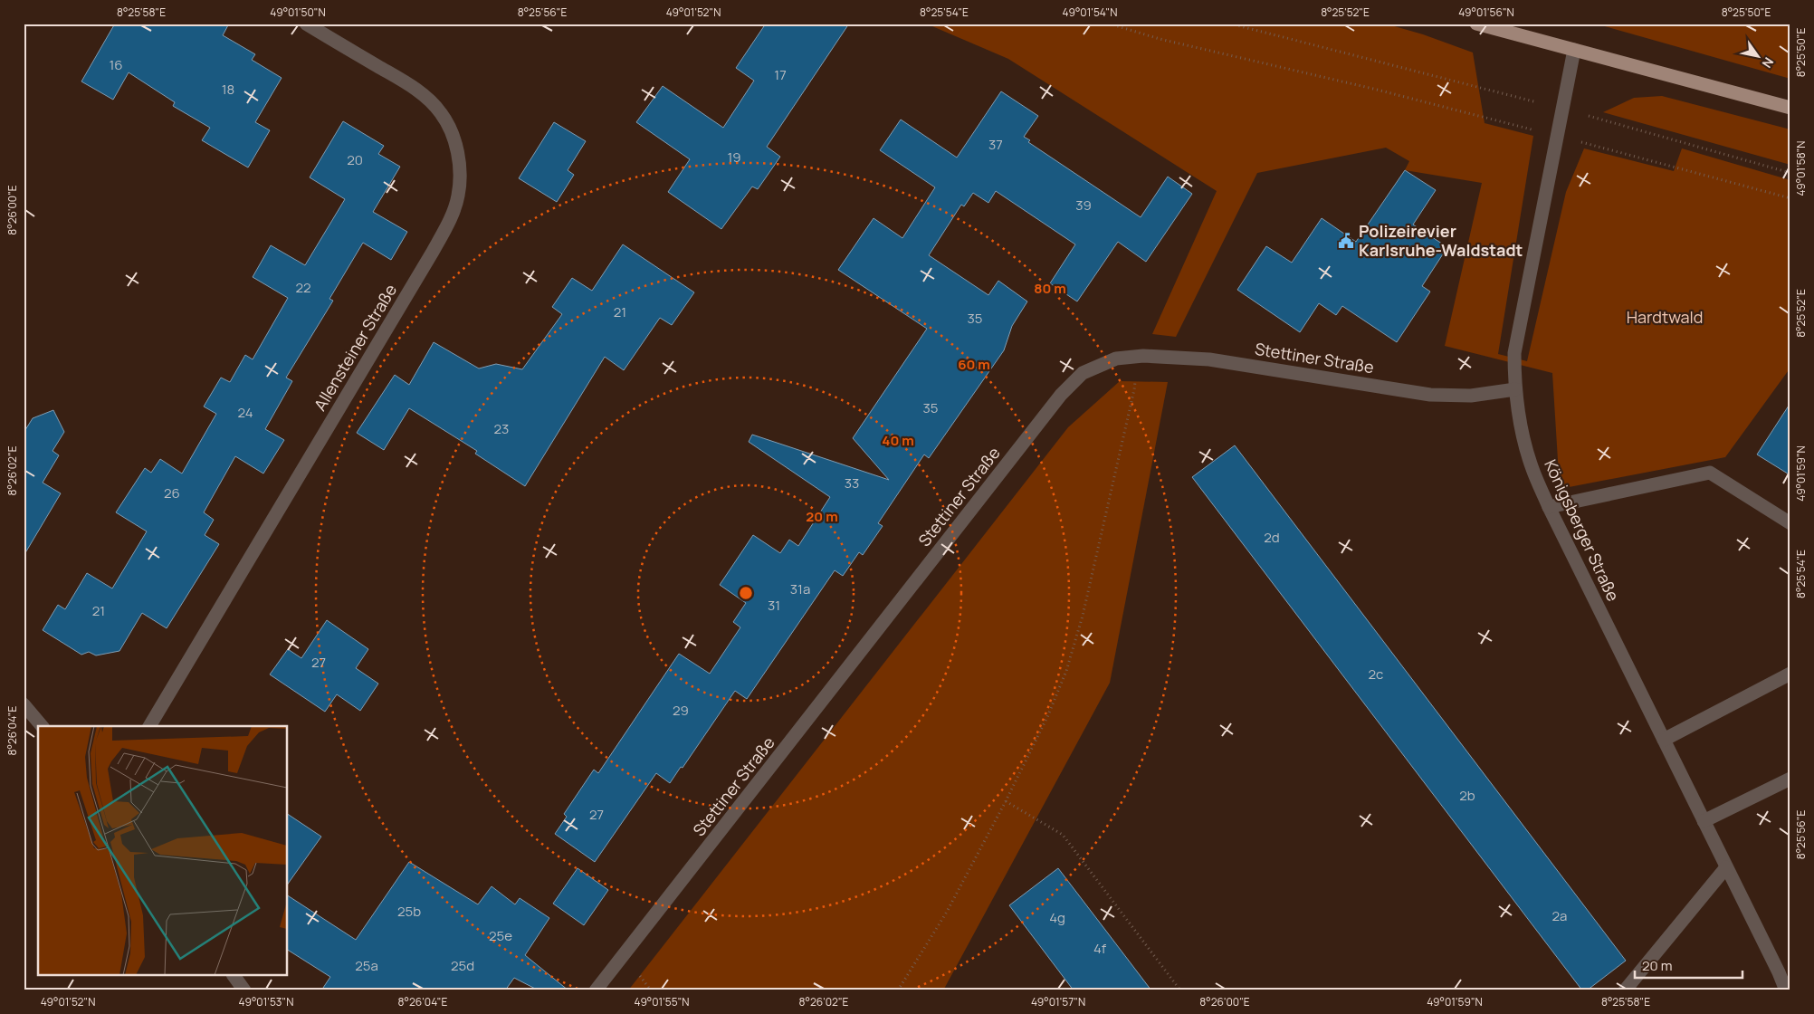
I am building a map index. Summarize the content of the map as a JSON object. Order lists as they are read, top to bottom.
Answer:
{
  "streets": {
    "street": ["Allensteiner Straße", "Stettiner Straße", "Königsberger Straße"]
  },
  "crossings": [
    ["Stettiner Straße", "Königsberger Straße"]
  ],
  "parks": ["Hardtwald"],
  "places": {
    "public building": ["Polizeirevier Karlsruhe-Waldstadt"]
  },
  "house_numbers": [
    "16",
    "17",
    "18",
    "37",
    "19",
    "20",
    "39",
    "22",
    "21",
    "35",
    "35",
    "24",
    "23",
    "33",
    "26",
    "2d",
    "31a",
    "31",
    "21",
    "27",
    "2c",
    "29",
    "2b",
    "27",
    "25b",
    "2a",
    "4g",
    "25e",
    "4f",
    "25a",
    "25d"
  ],
  "scale_bar": "20 m",
  "north": "bottom right",
  "coordinates": [
    "8°25'58\"E",
    "49°01'50\"N",
    "8°25'56\"E",
    "49°01'52\"N",
    "8°25'54\"E",
    "49°01'54\"N",
    "8°25'52\"E",
    "49°01'56\"N",
    "8°25'50\"E",
    "49°01'58\"N",
    "8°26'00\"E",
    "8°26'02\"E",
    "49°01'59\"N",
    "8°26'04\"E",
    "49°01'53\"N",
    "49°01'55\"N",
    "49°01'57\"N"
  ],
  "rings": [
    "80 m",
    "60 m",
    "40 m",
    "20 m"
  ]
}
